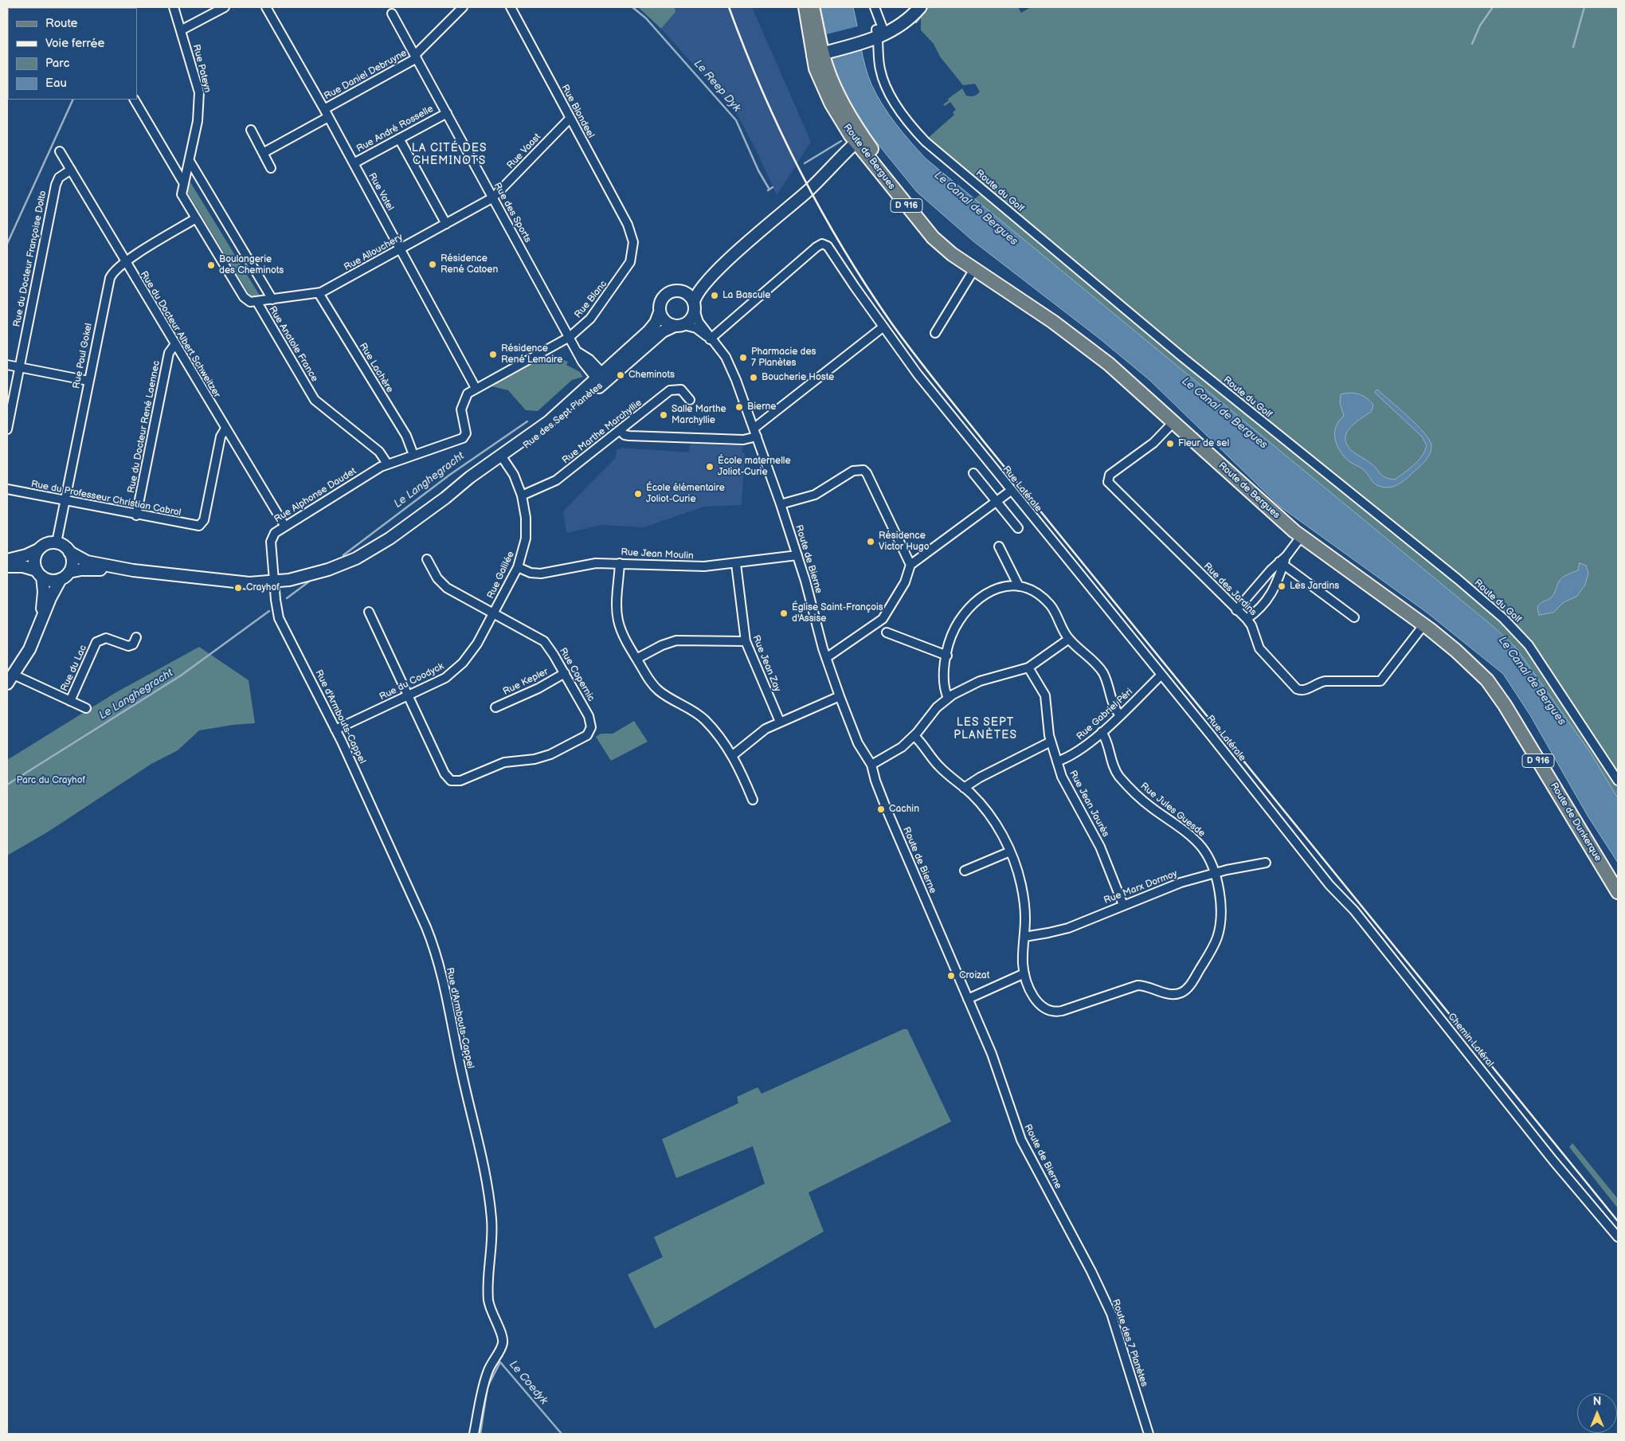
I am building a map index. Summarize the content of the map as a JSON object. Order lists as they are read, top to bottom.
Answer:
{
  "streets": {
    "main road": ["Route de Bergues", "D 916", "Route de Dunkerque"],
    "street": [
      "Rue Pateyn",
      "Rue Daniel Debruyne",
      "Rue Blondeel",
      "Rue André Rosselle",
      "Rue Vaast",
      "Route du Golf",
      "Rue Vatel",
      "Rue des Sports",
      "Rue Allouchery",
      "Rue du Docteur Françoise Dolto",
      "Rue Blanc",
      "Rue du Docteur Albert Schweitzer",
      "Rue Anatole France",
      "Rue Paul Gokel",
      "Rue Lachère",
      "Rue des Sept Planètes",
      "Rue du Docteur René Laennec",
      "Rue Marthe Marchyllie",
      "Rue Latérale",
      "Rue Alphonse Daudet",
      "Rue du Professeur Christian Cabrol",
      "Rue Jean Moulin",
      "Route de Bierne",
      "Rue Galilée",
      "Rue des Jardins",
      "Rue Jean Zay",
      "Rue du Lac",
      "Rue Copernic",
      "Rue du Coodyck",
      "Rue Kepler",
      "Rue Gabriel Péri",
      "Rue d'Armbouts-Cappel",
      "Rue Jean Jaurès",
      "Rue Jules Guesde",
      "Rue Marx Dormoy",
      "Chemin Latéral",
      "Route des 7 Planètes"
    ]
  },
  "crossings": [
    ["Rue Pateyn", "Rue Anatole France"],
    ["Rue Daniel Debruyne", "Rue Vatel"],
    ["Rue Daniel Debruyne", "Rue des Sports"],
    ["Rue Blondeel", "Rue Vaast"],
    ["Rue Blondeel", "Rue Blanc"],
    ["Rue André Rosselle", "Rue Vatel"],
    ["Rue André Rosselle", "Rue des Sports"],
    ["Rue Vaast", "Rue des Sports"],
    ["Rue Vaast", "Rue Allouchery"],
    ["Route de Bergues", "Rue des Jardins"],
    ["Route de Bergues", "Route de Dunkerque"],
    ["Rue Vatel", "Rue Allouchery"],
    ["Rue Vatel", "Rue Blanc"],
    ["Rue des Sports", "Rue Allouchery"],
    ["Rue des Sports", "Rue Blanc"],
    ["Rue des Sports", "Rue des Sept Planètes"],
    ["Rue Allouchery", "Rue Anatole France"],
    ["Rue Allouchery", "Rue Lachère"],
    ["Rue du Docteur Françoise Dolto", "Rue du Docteur Albert Schweitzer"],
    ["Rue Blanc", "Rue Lachère"],
    ["Rue Blanc", "Rue Alphonse Daudet"],
    ["Rue du Docteur Albert Schweitzer", "Rue Paul Gokel"],
    ["Rue du Docteur Albert Schweitzer", "Rue du Docteur René Laennec"],
    ["Rue du Docteur Albert Schweitzer", "Rue Alphonse Daudet"],
    ["Rue du Docteur Albert Schweitzer", "Rue du Professeur Christian Cabrol"],
    ["Rue Anatole France", "Rue Paul Gokel"],
    ["Rue Anatole France", "Rue Alphonse Daudet"],
    ["Rue Paul Gokel", "Rue du Professeur Christian Cabrol"],
    ["Rue Lachère", "Rue Alphonse Daudet"],
    ["Rue des Sept Planètes", "Rue Alphonse Daudet"],
    ["Rue des Sept Planètes", "Route de Bierne"],
    ["Rue des Sept Planètes", "Rue Galilée"],
    ["Rue des Sept Planètes", "Rue d'Armbouts-Cappel"],
    ["Rue du Docteur René Laennec", "Rue du Professeur Christian Cabrol"],
    ["Rue Marthe Marchyllie", "Rue Galilée"],
    ["Rue Latérale", "Route de Bierne"],
    ["Rue Latérale", "Rue Gabriel Péri"],
    ["Rue Latérale", "Chemin Latéral"],
    ["Rue Alphonse Daudet", "Rue d'Armbouts-Cappel"],
    ["Rue Jean Moulin", "Route de Bierne"],
    ["Rue Jean Moulin", "Rue Galilée"],
    ["Rue Jean Moulin", "Rue Jean Zay"],
    ["Route de Bierne", "Route des 7 Planètes"],
    ["Rue Galilée", "Rue Copernic"],
    ["Rue Galilée", "Rue du Coodyck"],
    ["Rue Copernic", "Rue du Coodyck"],
    ["Rue Copernic", "Rue Kepler"],
    ["Rue du Coodyck", "Rue d'Armbouts-Cappel"],
    ["Rue Gabriel Péri", "Rue Jean Jaurès"],
    ["Rue Gabriel Péri", "Rue Jules Guesde"],
    ["Rue Jean Jaurès", "Rue Marx Dormoy"],
    ["Rue Jules Guesde", "Rue Marx Dormoy"]
  ],
  "districts": ["LA CITÉ DES CHEMINOTS", "LES SEPT PLANÈTES"],
  "water": [
    "Le Reep Dyk",
    "Le Canal de Bergues",
    "Le Langhegracht",
    "Le Coedyk"
  ],
  "parks": ["Parc du Crayhof"],
  "places": [
    "Résidence René Catoen",
    "Boulangerie des Cheminots",
    "La Bascule",
    "Résidence René Lemaire",
    "Pharmacie des 7 Planètes",
    "Cheminots",
    "Boucherie Hoste",
    "Bierne",
    "Salle Marthe Marchyllie",
    "Fleur de sel",
    "École maternelle Joliot-Curie",
    "École élémentaire Joliot-Curie",
    "Résidence Victor Hugo",
    "Les Jardins",
    "Crayhof",
    "Église Saint-François d'Assise",
    "Cachin",
    "Croizat"
  ],
  "legend": [
    "Route",
    "Voie ferrée",
    "Parc",
    "Eau"
  ],
  "north": "top"
}
